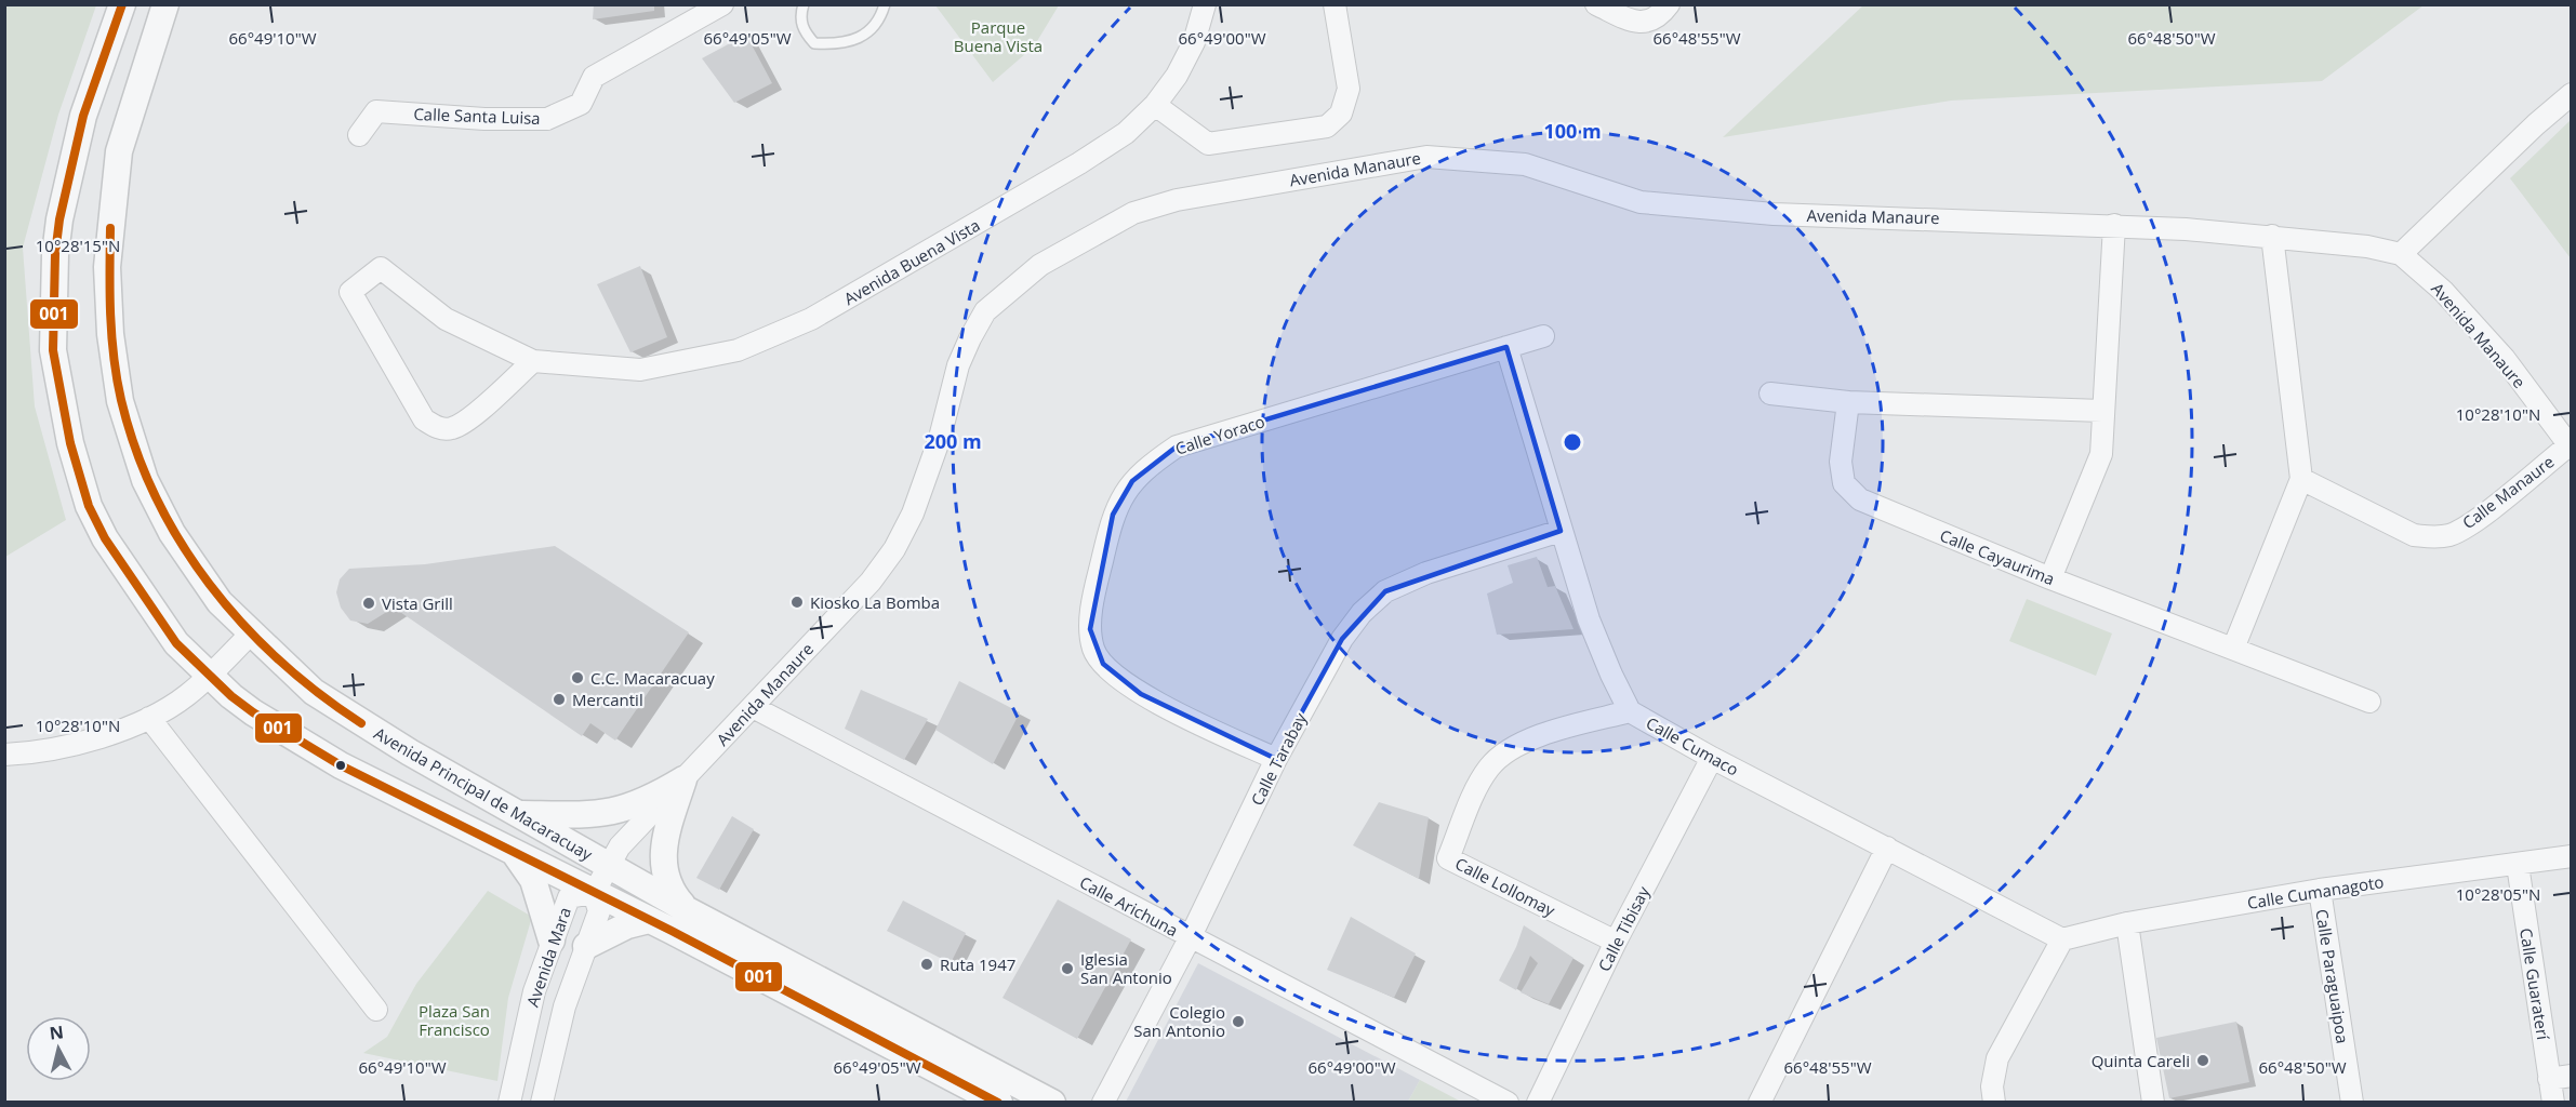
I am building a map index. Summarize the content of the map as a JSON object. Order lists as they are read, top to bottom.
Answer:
{
  "streets": {
    "street": [
      "Calle Santa Luisa",
      "Avenida Manaure",
      "Avenida Buena Vista",
      "Calle Yoraco",
      "Calle Manaure",
      "Calle Cayaurima",
      "Calle Cumaco",
      "Calle Tarabay",
      "Avenida Principal de Macaracuay",
      "Calle Lollomay",
      "Calle Cumanagoto",
      "Calle Arichuna",
      "Calle Tibisay",
      "Avenida Mara",
      "Calle Paraguaipoa",
      "Calle Guaraterí"
    ]
  },
  "crossings": [
    ["Avenida Manaure", "Calle Manaure"],
    ["Avenida Manaure", "Avenida Principal de Macaracuay"],
    ["Avenida Manaure", "Calle Arichuna"],
    ["Avenida Manaure", "Avenida Mara"],
    ["Calle Yoraco", "Calle Cumaco"],
    ["Calle Yoraco", "Calle Tarabay"],
    ["Calle Cumaco", "Calle Tarabay"],
    ["Calle Cumaco", "Calle Lollomay"],
    ["Calle Cumaco", "Calle Cumanagoto"],
    ["Calle Cumaco", "Calle Tibisay"],
    ["Calle Tarabay", "Calle Arichuna"],
    ["Avenida Principal de Macaracuay", "Avenida Mara"],
    ["Calle Lollomay", "Calle Tibisay"],
    ["Calle Cumanagoto", "Calle Paraguaipoa"],
    ["Calle Cumanagoto", "Calle Guaraterí"]
  ],
  "parks": ["Parque Buena Vista", "Plaza San Francisco"],
  "places": [
    "Kiosko La Bomba",
    "Vista Grill",
    "C.C. Macaracuay",
    "Mercantil",
    "Ruta 1947",
    "Iglesia San Antonio",
    "Colegio San Antonio",
    "Quinta Careli"
  ],
  "lines": ["transit line 001"],
  "north": "top",
  "coordinates": [
    "66°49'10\"W",
    "66°49'05\"W",
    "66°49'00\"W",
    "66°48'55\"W",
    "66°48'50\"W",
    "10°28'15\"N",
    "10°28'10\"N",
    "10°28'05\"N"
  ],
  "rings": ["100 m", "200 m"]
}
